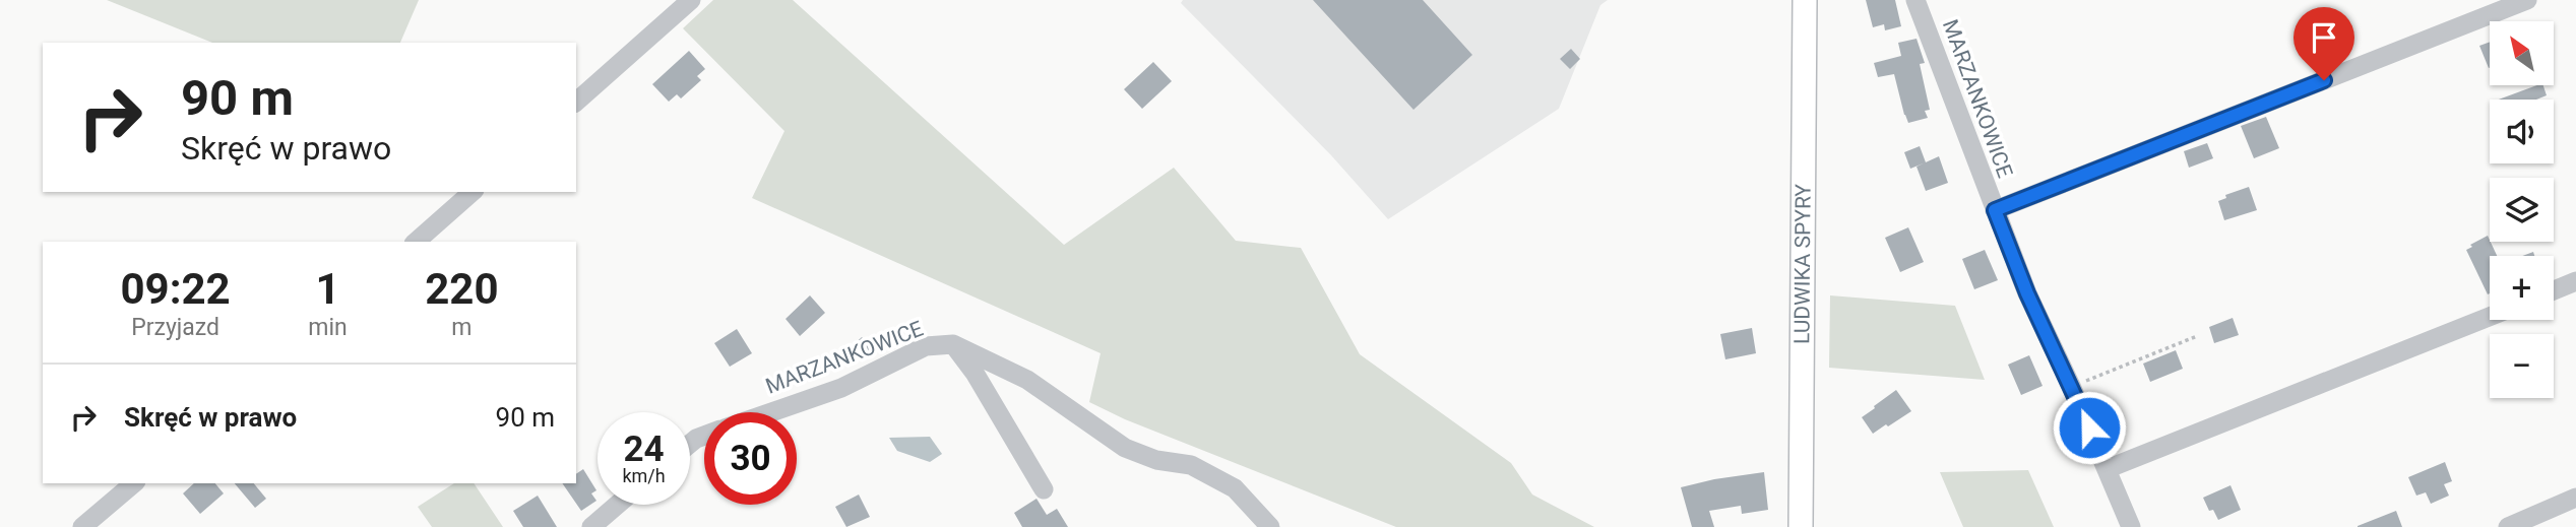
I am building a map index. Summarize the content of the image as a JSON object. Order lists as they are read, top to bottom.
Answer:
{
  "streets": {
    "main road": ["LUDWIKA SPYRY"],
    "street": ["MARZANKOWICE"]
  },
  "north": "top left",
  "page": {
    "map_buttons": ["+", "−"],
    "turn": ["90 m", "Skręć w prawo"],
    "eta": [
      "09:22",
      "Przyjazd",
      "1",
      "min",
      "220",
      "m"
    ],
    "list": [
      {
        "name": "Skręć w prawo",
        "value": "90 m"
      }
    ],
    "speed": "24 km/h",
    "limit": "30"
  }
}
